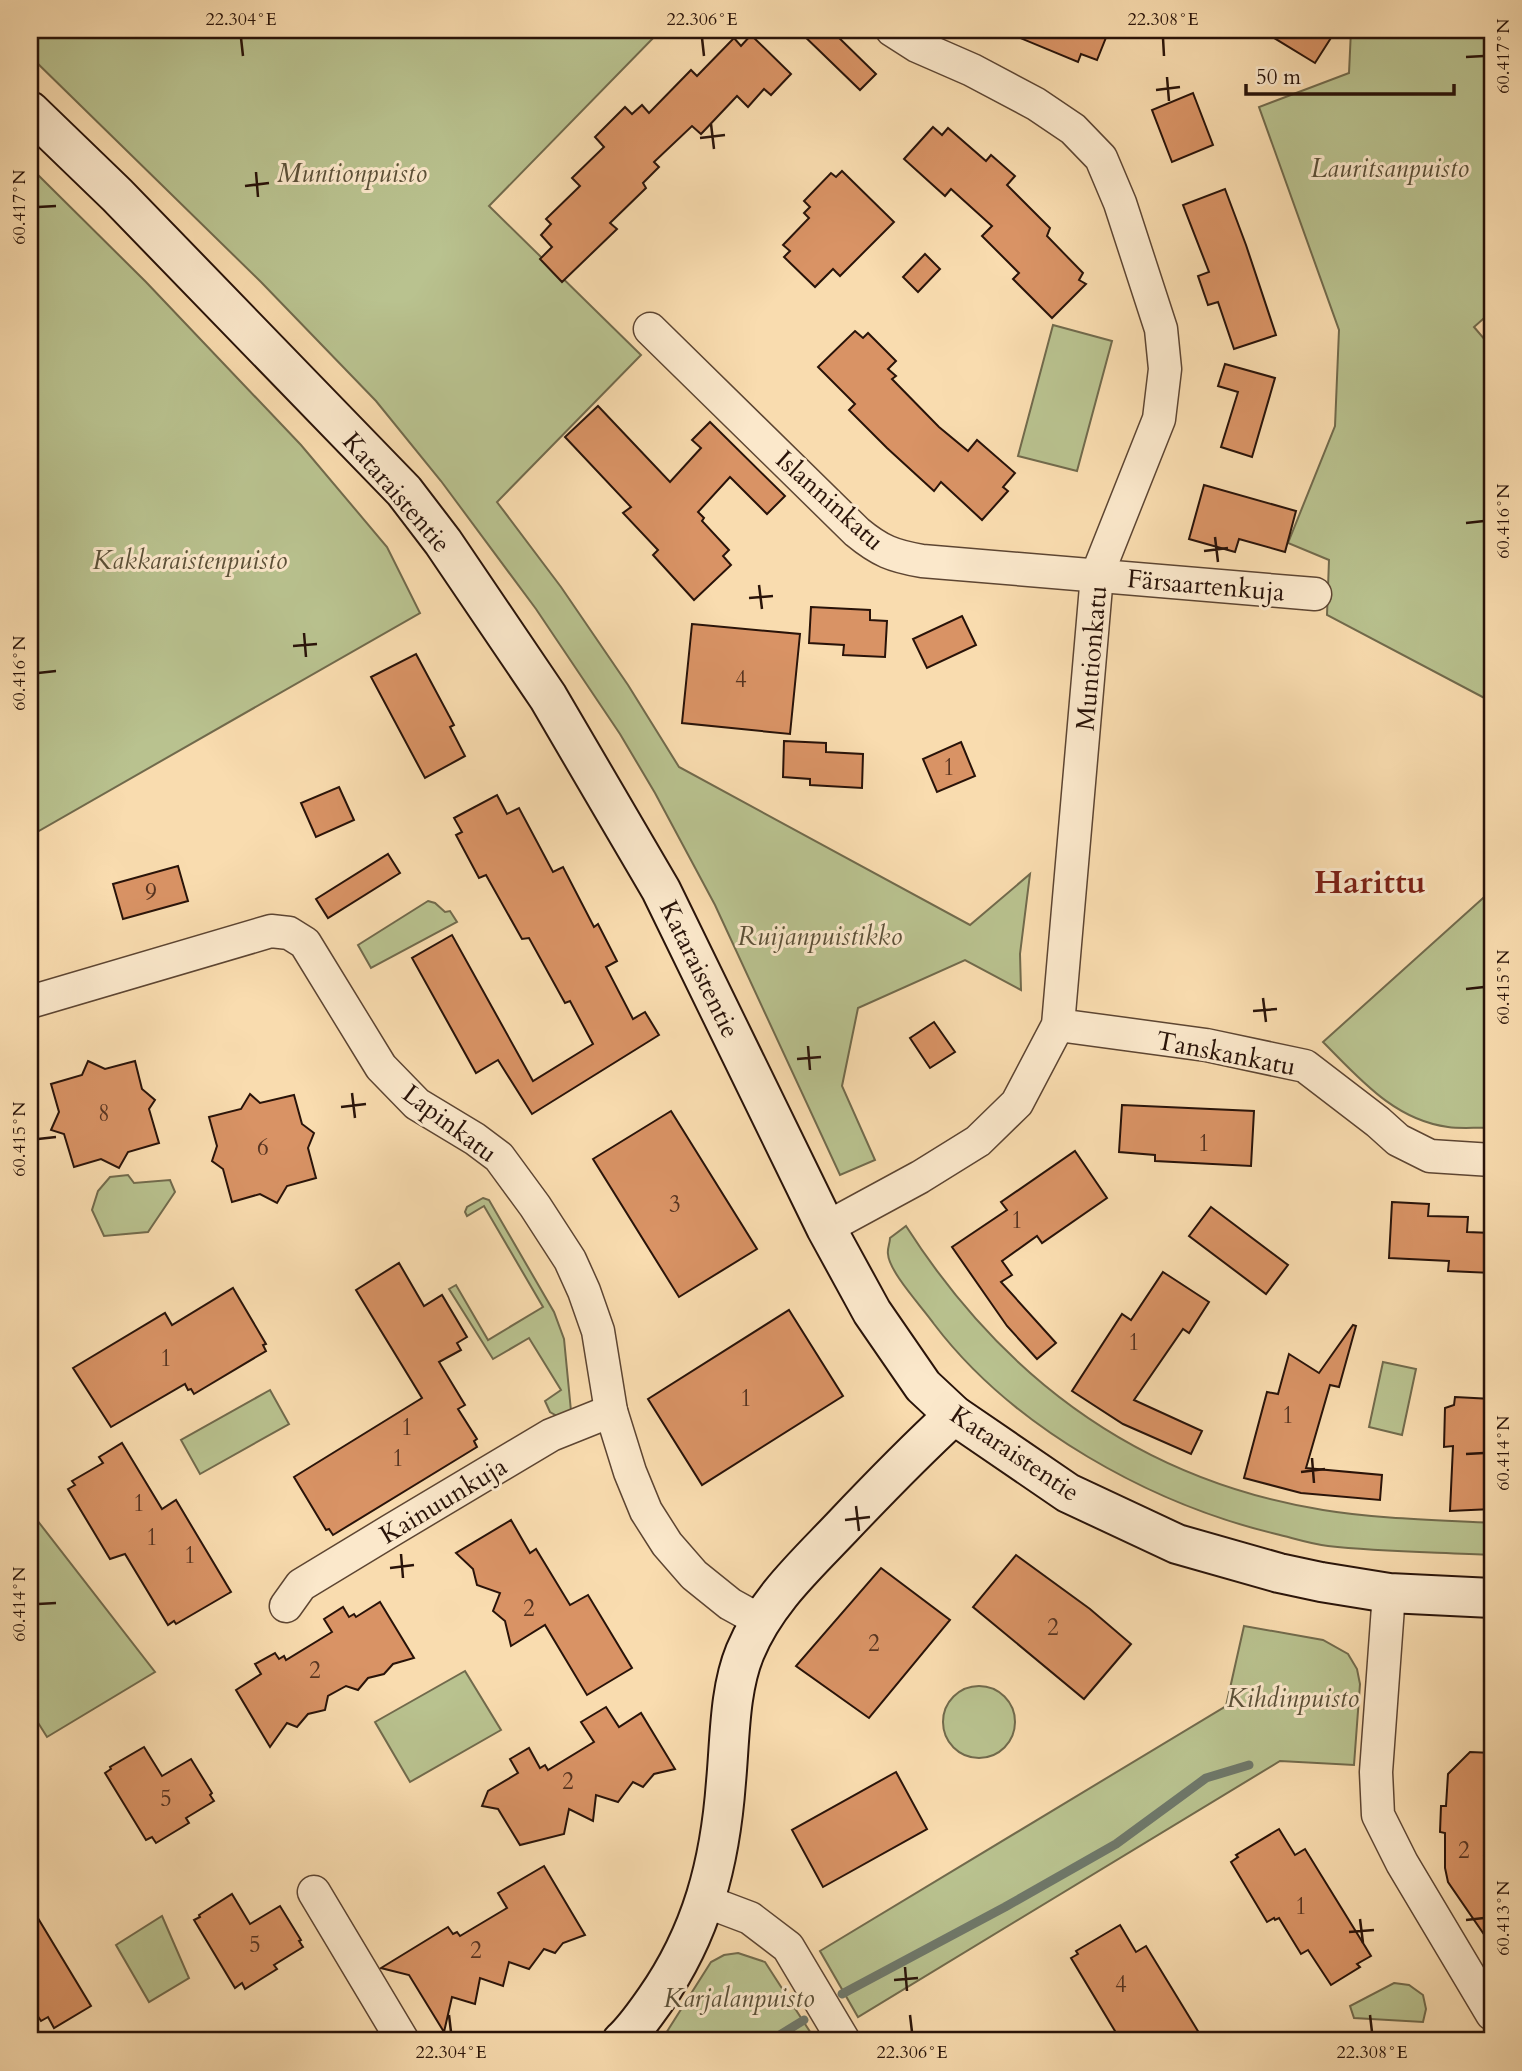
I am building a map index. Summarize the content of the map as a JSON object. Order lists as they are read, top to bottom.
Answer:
{
  "streets": {
    "street": [
      "Kataraistentie",
      "Islanninkatu",
      "Färsaartenkuja",
      "Muntionkatu",
      "Tanskankatu",
      "Lapinkatu",
      "Kainuunkuja"
    ]
  },
  "crossings": [
    ["Kataraistentie", "Muntionkatu"],
    ["Islanninkatu", "Färsaartenkuja"],
    ["Islanninkatu", "Muntionkatu"],
    ["Färsaartenkuja", "Muntionkatu"],
    ["Muntionkatu", "Tanskankatu"],
    ["Lapinkatu", "Kainuunkuja"]
  ],
  "districts": ["Harittu"],
  "parks": [
    "Lauritsanpuisto",
    "Muntionpuisto",
    "Kakkaraistenpuisto",
    "Ruijanpuistikko",
    "Kihdinpuisto",
    "Karjalanpuisto"
  ],
  "house_numbers": [
    "4",
    "1",
    "9",
    "8",
    "1",
    "6",
    "3",
    "1",
    "1",
    "1",
    "1",
    "1",
    "1",
    "1",
    "1",
    "1",
    "1",
    "2",
    "2",
    "2",
    "2",
    "2",
    "5",
    "2",
    "1",
    "5",
    "2",
    "4"
  ],
  "scale_bar": "50 m",
  "coordinates": [
    "22.304°E",
    "22.306°E",
    "22.308°E",
    "60.417°N",
    "60.416°N",
    "60.415°N",
    "60.414°N",
    "60.413°N"
  ]
}
